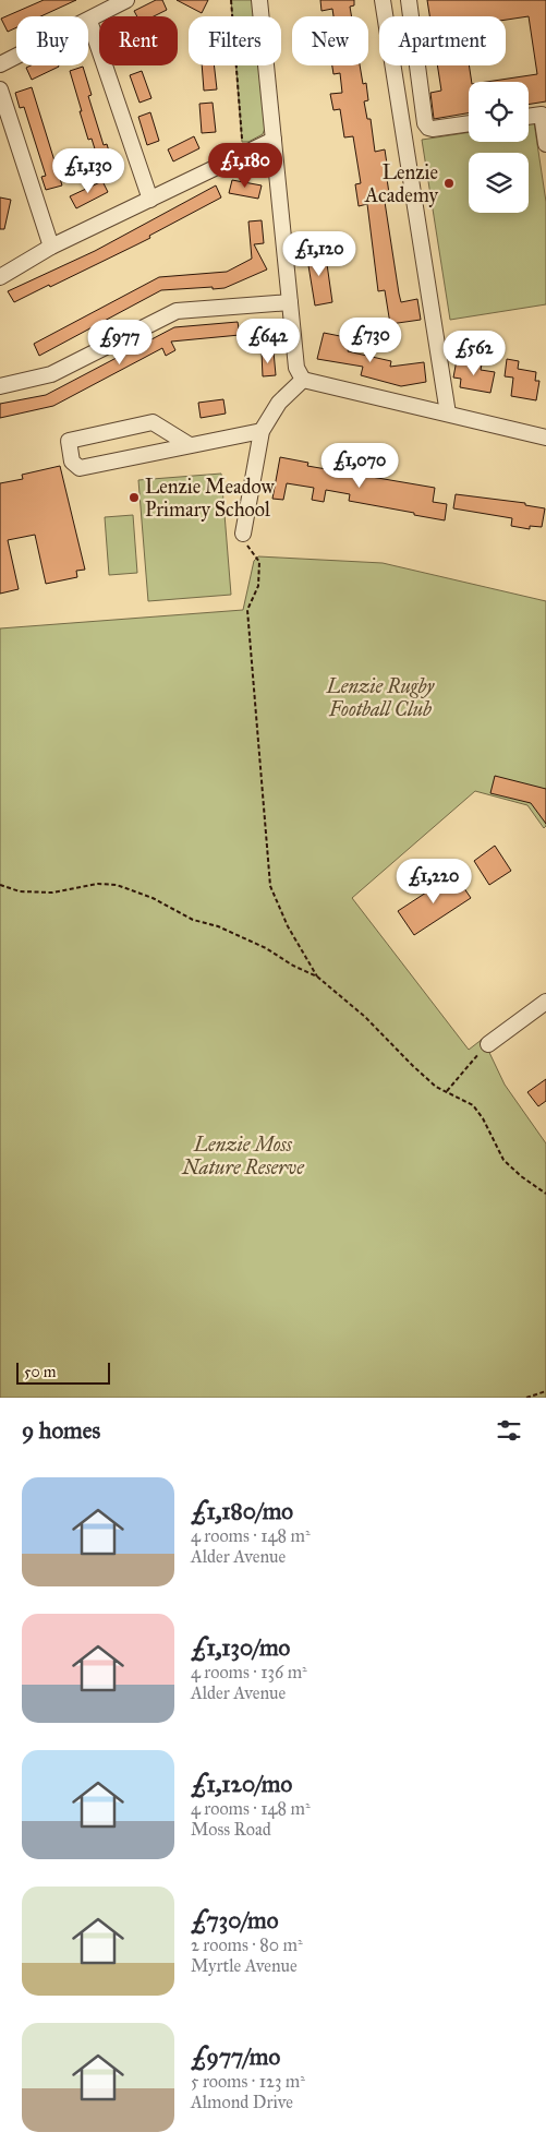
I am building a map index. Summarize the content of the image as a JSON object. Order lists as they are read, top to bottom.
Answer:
{
  "parks": ["Lenzie Rugby Football Club", "Lenzie Moss Nature Reserve"],
  "places": ["Lenzie Academy", "Lenzie Meadow Primary School"],
  "scale_bar": "50 m",
  "page": {
    "chip": [
      "Buy",
      "Rent",
      "Filters",
      "New",
      "Apartment"
    ],
    "price": [
      "£1,180",
      "£1,130",
      "£1,120",
      "£730",
      "£642",
      "£977",
      "£562",
      "£1,070",
      "£1,220"
    ],
    "scale": "50 m",
    "heading": "9 homes",
    "list": [
      {
        "name": "£1,180/mo",
        "note": "4 rooms · 148 m² · Alder Avenue"
      },
      {
        "name": "£1,130/mo",
        "note": "4 rooms · 136 m² · Alder Avenue"
      },
      {
        "name": "£1,120/mo",
        "note": "4 rooms · 148 m² · Moss Road"
      },
      {
        "name": "£730/mo",
        "note": "2 rooms · 80 m² · Myrtle Avenue"
      },
      {
        "name": "£977/mo",
        "note": "5 rooms · 123 m² · Almond Drive"
      }
    ]
  }
}
